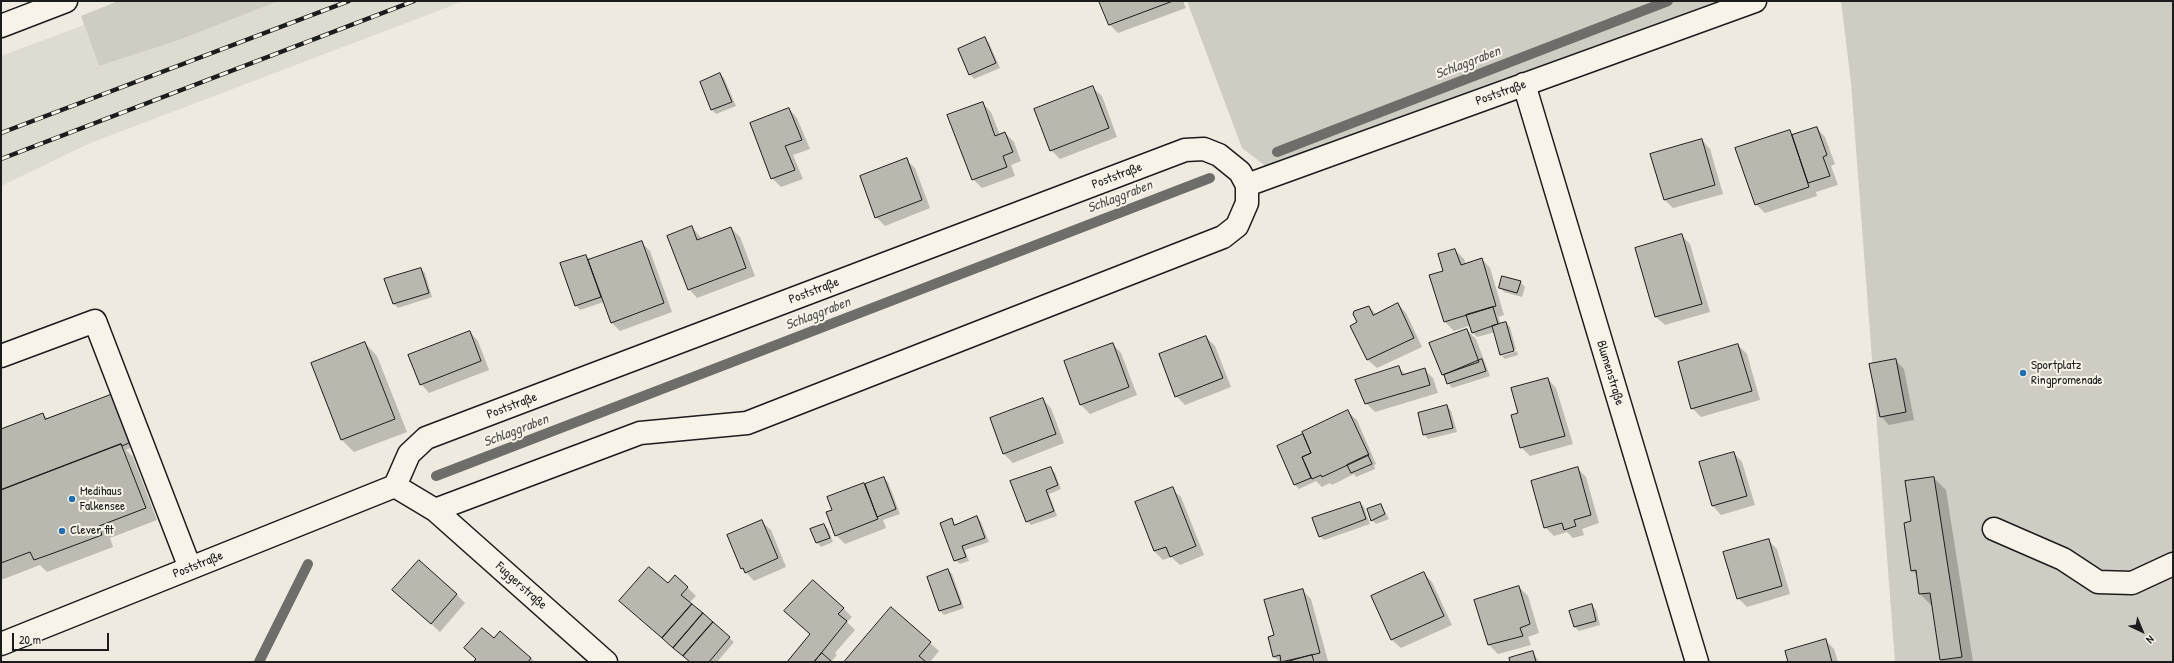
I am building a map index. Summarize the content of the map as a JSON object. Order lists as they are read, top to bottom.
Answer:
{
  "streets": {
    "street": ["Poststraße", "Blumenstraße", "Fuggerstraße"]
  },
  "crossings": [
    ["Poststraße", "Blumenstraße"]
  ],
  "water": ["Schlaggraben"],
  "places": ["Sportplatz Ringpromenade", "Medihaus Falkensee", "Clever fit"],
  "scale_bar": "20 m",
  "north": "bottom right"
}
